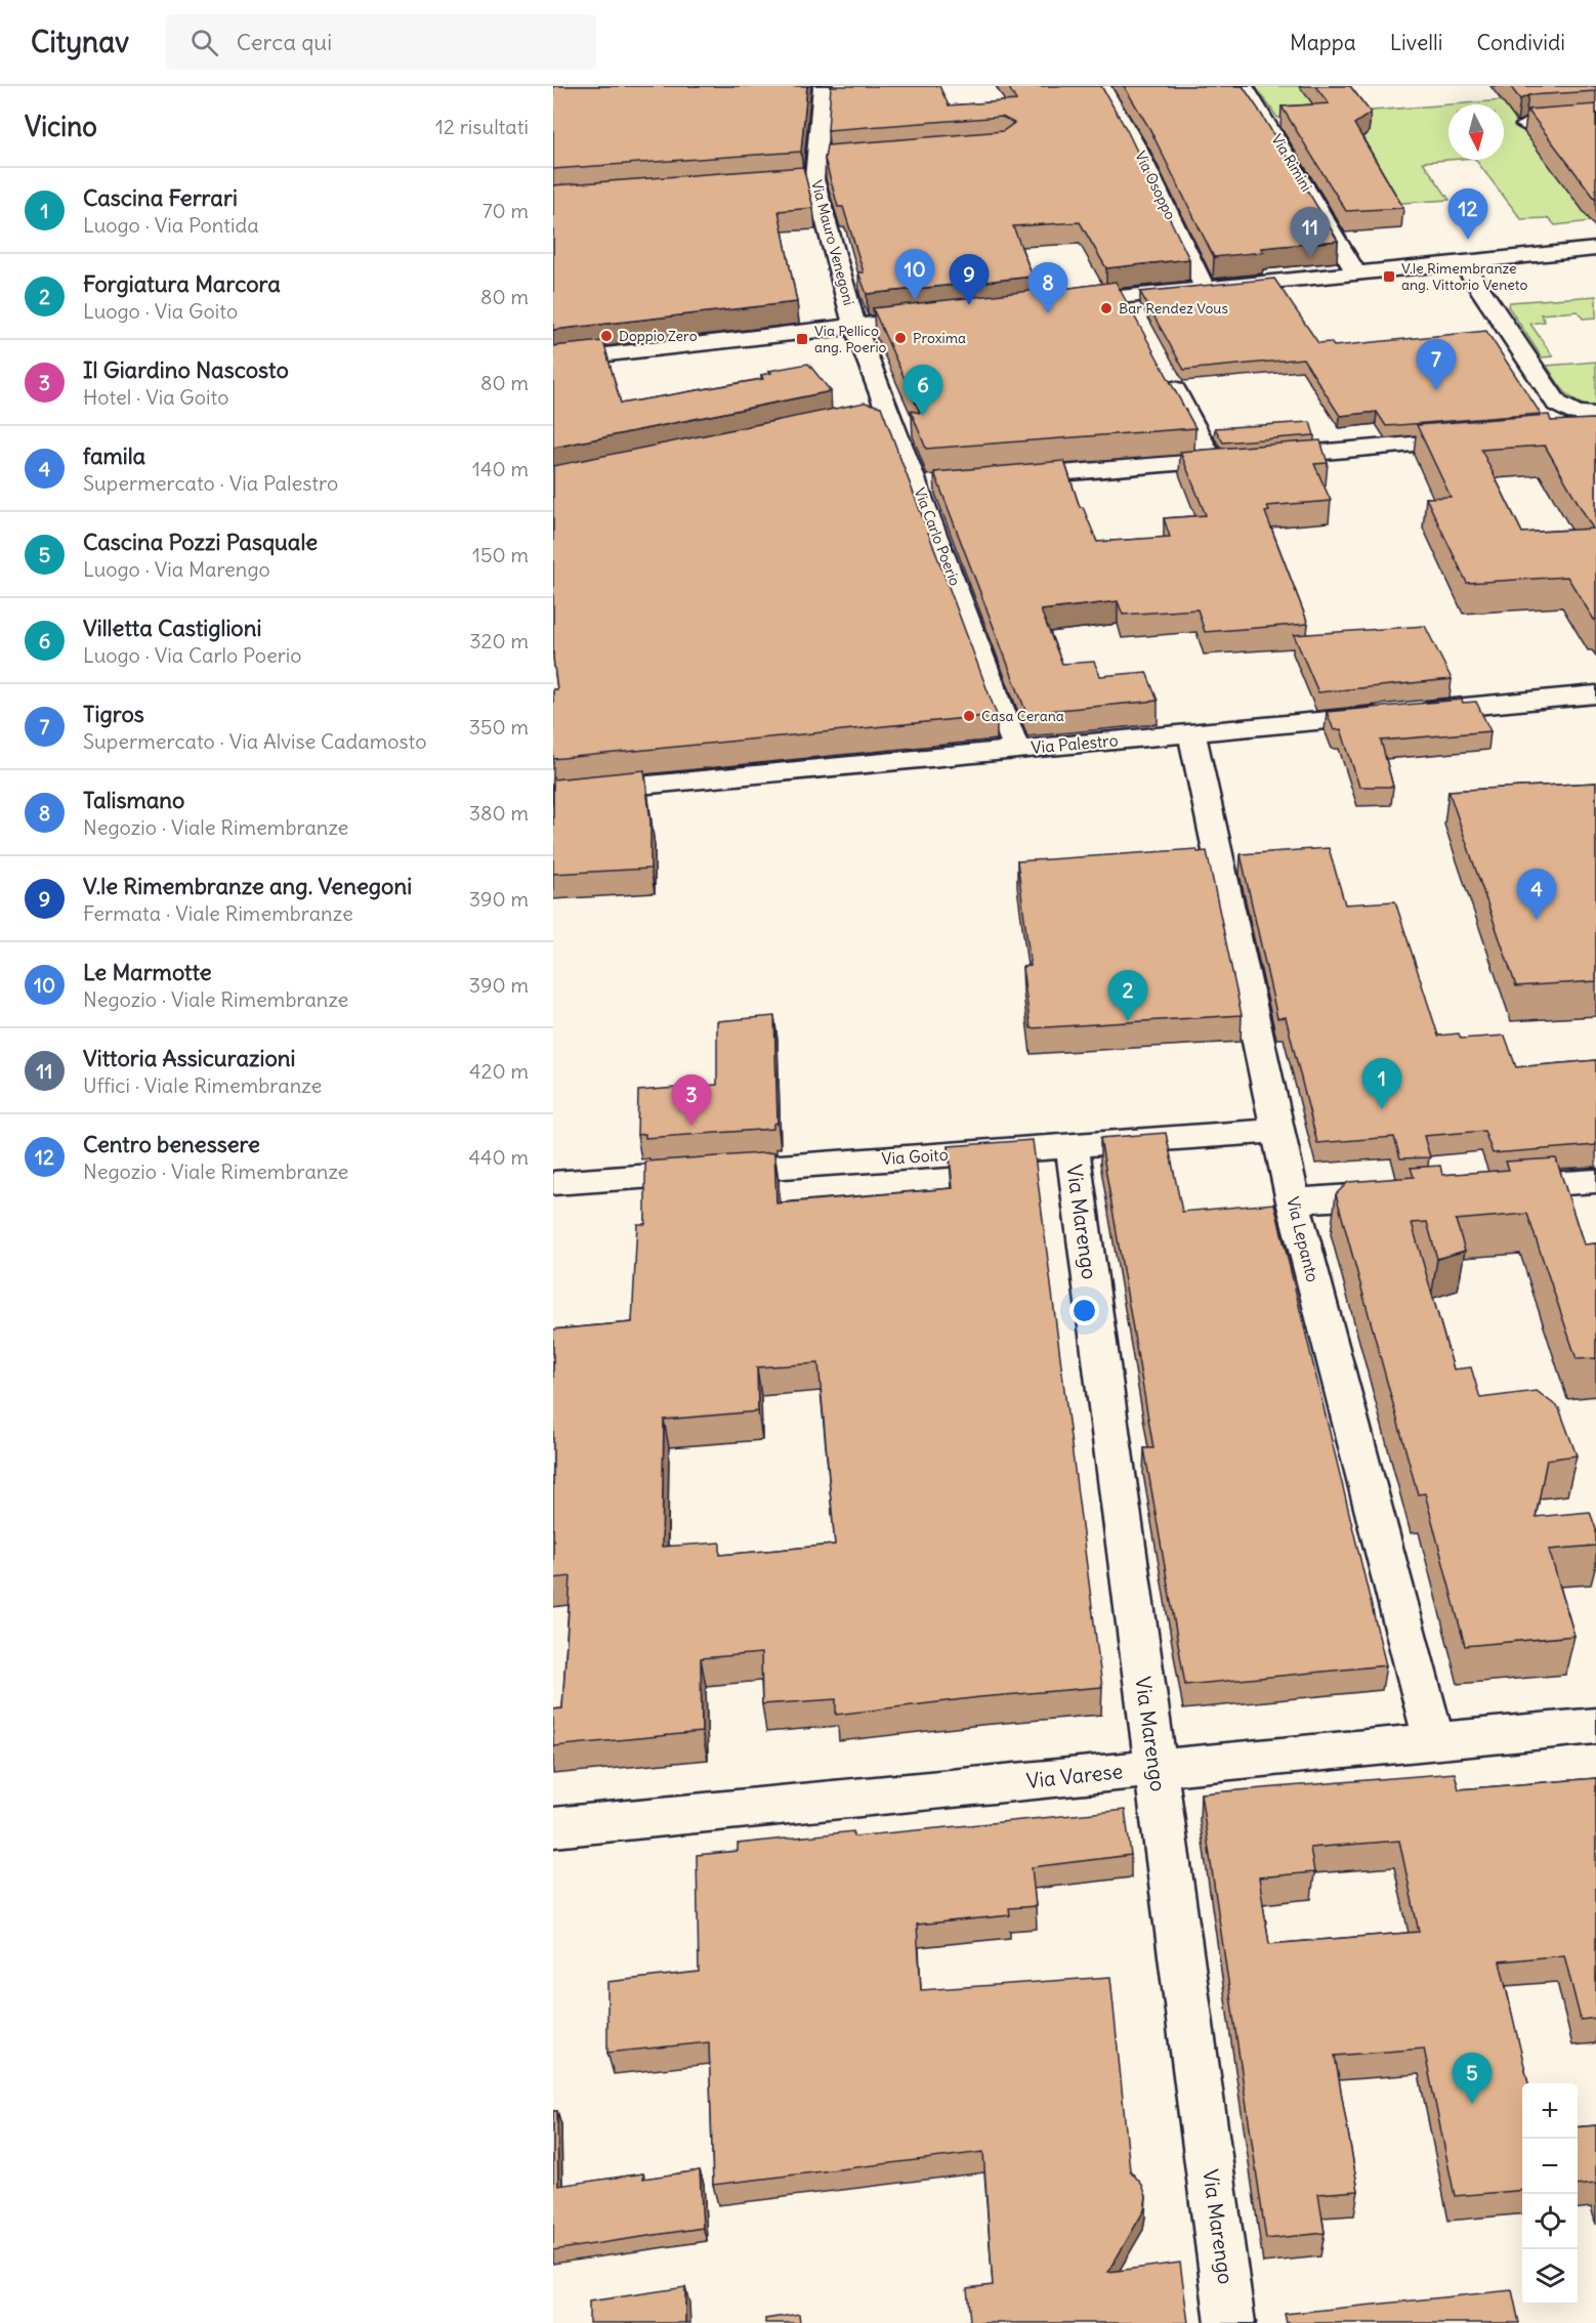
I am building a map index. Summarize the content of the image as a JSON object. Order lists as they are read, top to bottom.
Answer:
{
  "streets": {
    "street": [
      "Via Rimini",
      "Via Osoppo",
      "Via Mauro Venegoni",
      "Via Carlo Poerio",
      "Via Palestro",
      "Via Goito",
      "Via Marengo",
      "Via Lepanto",
      "Via Varese"
    ]
  },
  "crossings": [
    ["Via Mauro Venegoni", "Via Carlo Poerio"],
    ["Via Carlo Poerio", "Via Palestro"],
    ["Via Palestro", "Via Lepanto"],
    ["Via Goito", "Via Marengo"],
    ["Via Goito", "Via Lepanto"],
    ["Via Marengo", "Via Varese"],
    ["Via Lepanto", "Via Varese"]
  ],
  "places": {
    "transit": ["V.le Rimembranze ang. Vittorio Veneto", "Via Pellico ang. Poerio"],
    "other": [
      "Bar Rendez Vous",
      "Doppio Zero",
      "Proxima",
      "Casa Cerana"
    ]
  },
  "north": "bottom",
  "page": {
    "header": "Citynav",
    "search": "Cerca qui",
    "nav": ["Mappa", "Livelli", "Condividi"],
    "heading": ["Vicino", "12 risultati"],
    "list": [
      {
        "mark": "1",
        "name": "Cascina Ferrari",
        "note": "Luogo · Via Pontida",
        "value": "70 m"
      },
      {
        "mark": "2",
        "name": "Forgiatura Marcora",
        "note": "Luogo · Via Goito",
        "value": "80 m"
      },
      {
        "mark": "3",
        "name": "Il Giardino Nascosto",
        "note": "Hotel · Via Goito",
        "value": "80 m"
      },
      {
        "mark": "4",
        "name": "famila",
        "note": "Supermercato · Via Palestro",
        "value": "140 m"
      },
      {
        "mark": "5",
        "name": "Cascina Pozzi Pasquale",
        "note": "Luogo · Via Marengo",
        "value": "150 m"
      },
      {
        "mark": "6",
        "name": "Villetta Castiglioni",
        "note": "Luogo · Via Carlo Poerio",
        "value": "320 m"
      },
      {
        "mark": "7",
        "name": "Tigros",
        "note": "Supermercato · Via Alvise Cadamosto",
        "value": "350 m"
      },
      {
        "mark": "8",
        "name": "Talismano",
        "note": "Negozio · Viale Rimembranze",
        "value": "380 m"
      },
      {
        "mark": "9",
        "name": "V.le Rimembranze ang. Venegoni",
        "note": "Fermata · Viale Rimembranze",
        "value": "390 m"
      },
      {
        "mark": "10",
        "name": "Le Marmotte",
        "note": "Negozio · Viale Rimembranze",
        "value": "390 m"
      },
      {
        "mark": "11",
        "name": "Vittoria Assicurazioni",
        "note": "Uffici · Viale Rimembranze",
        "value": "420 m"
      },
      {
        "mark": "12",
        "name": "Centro benessere",
        "note": "Negozio · Viale Rimembranze",
        "value": "440 m"
      }
    ],
    "pins": [
      "12",
      "11",
      "10",
      "9",
      "8",
      "7",
      "6",
      "4",
      "2",
      "1",
      "3",
      "5"
    ],
    "map_buttons": ["+", "−"]
  }
}
